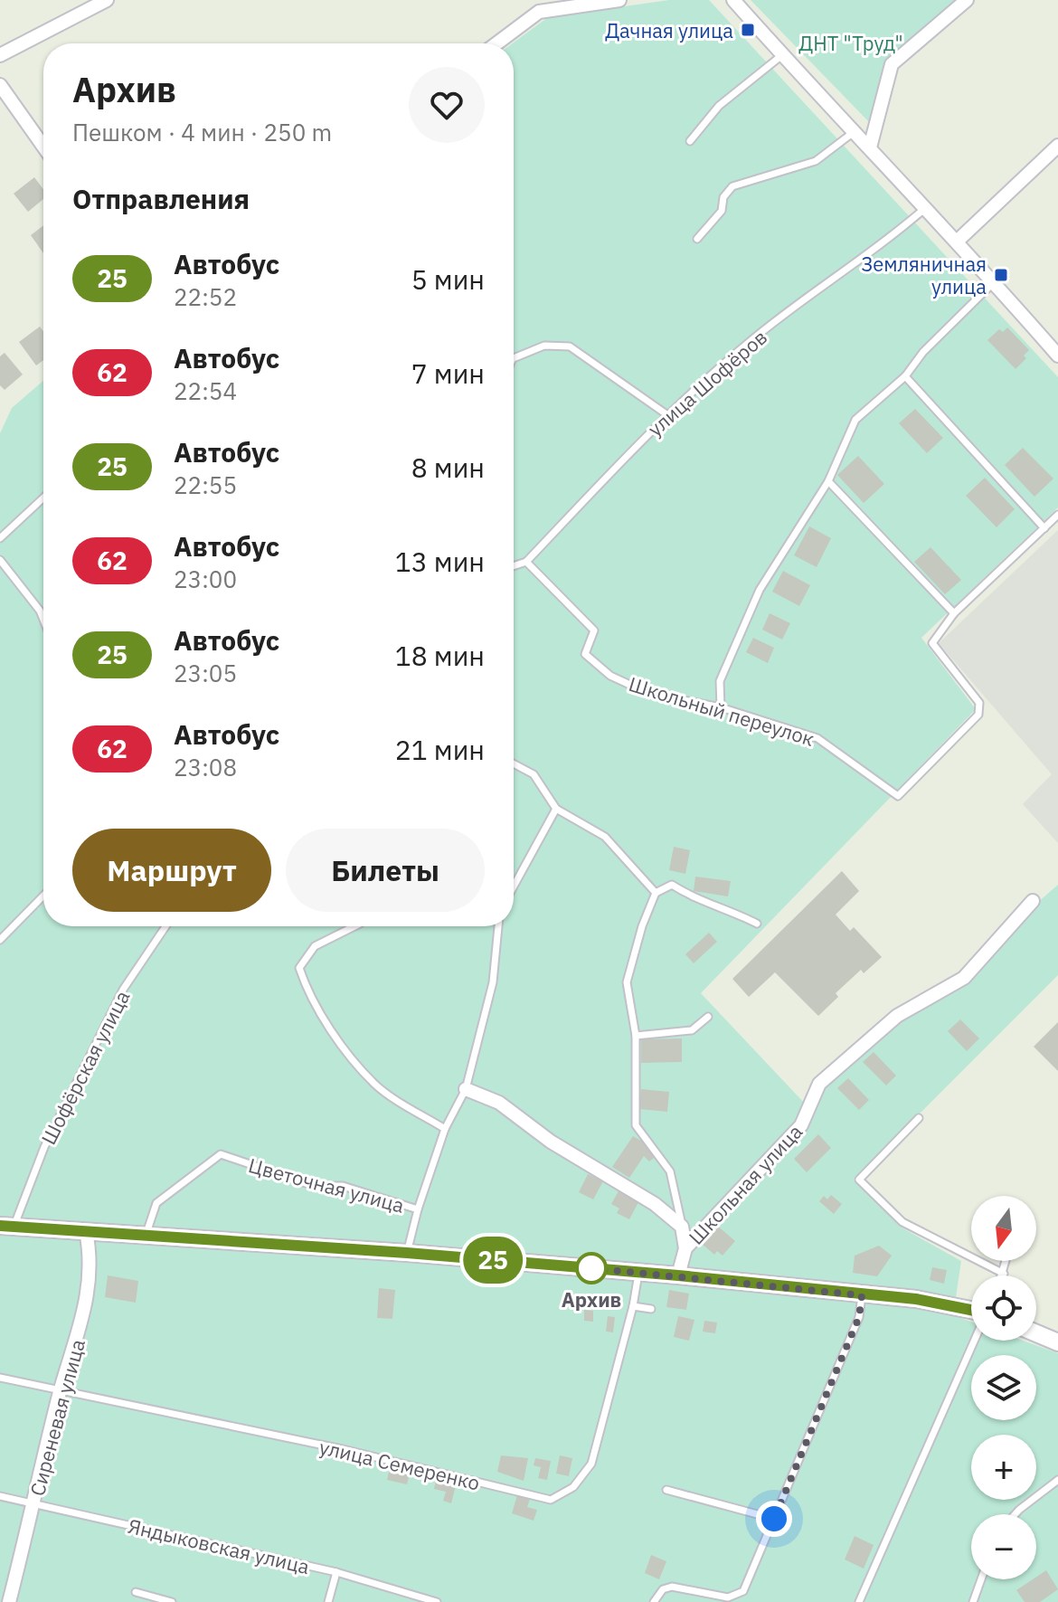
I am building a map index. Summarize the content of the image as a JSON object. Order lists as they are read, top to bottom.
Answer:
{
  "streets": {
    "street": ["Школьная улица", "Сиреневая улица"],
    "lane": [
      "улица Шофёров",
      "Школьный переулок",
      "Шофёрская улица",
      "Цветочная улица",
      "улица Семеренко",
      "Яндыковская улица"
    ]
  },
  "crossings": [
    ["улица Шофёров", "Школьный переулок"],
    ["Школьная улица", "Цветочная улица"],
    ["Сиреневая улица", "улица Семеренко"],
    ["Сиреневая улица", "Яндыковская улица"]
  ],
  "parks": ["ДНТ \"Труд\""],
  "places": {
    "transit": ["Дачная улица", "Земляничная улица"],
    "other": ["Архив"]
  },
  "lines": ["bus line 25"],
  "north": "bottom",
  "page": {
    "on_map": "25",
    "heading": [
      ["Архив", "Пешком · 4 мин · 250 m"],
      "Отправления"
    ],
    "list": [
      {
        "mark": "25",
        "name": "Автобус",
        "note": "22:52",
        "value": "5 мин"
      },
      {
        "mark": "62",
        "name": "Автобус",
        "note": "22:54",
        "value": "7 мин"
      },
      {
        "mark": "25",
        "name": "Автобус",
        "note": "22:55",
        "value": "8 мин"
      },
      {
        "mark": "62",
        "name": "Автобус",
        "note": "23:00",
        "value": "13 мин"
      },
      {
        "mark": "25",
        "name": "Автобус",
        "note": "23:05",
        "value": "18 мин"
      },
      {
        "mark": "62",
        "name": "Автобус",
        "note": "23:08",
        "value": "21 мин"
      }
    ],
    "buttons": ["Маршрут", "Билеты"],
    "map_buttons": ["+", "−"]
  }
}
